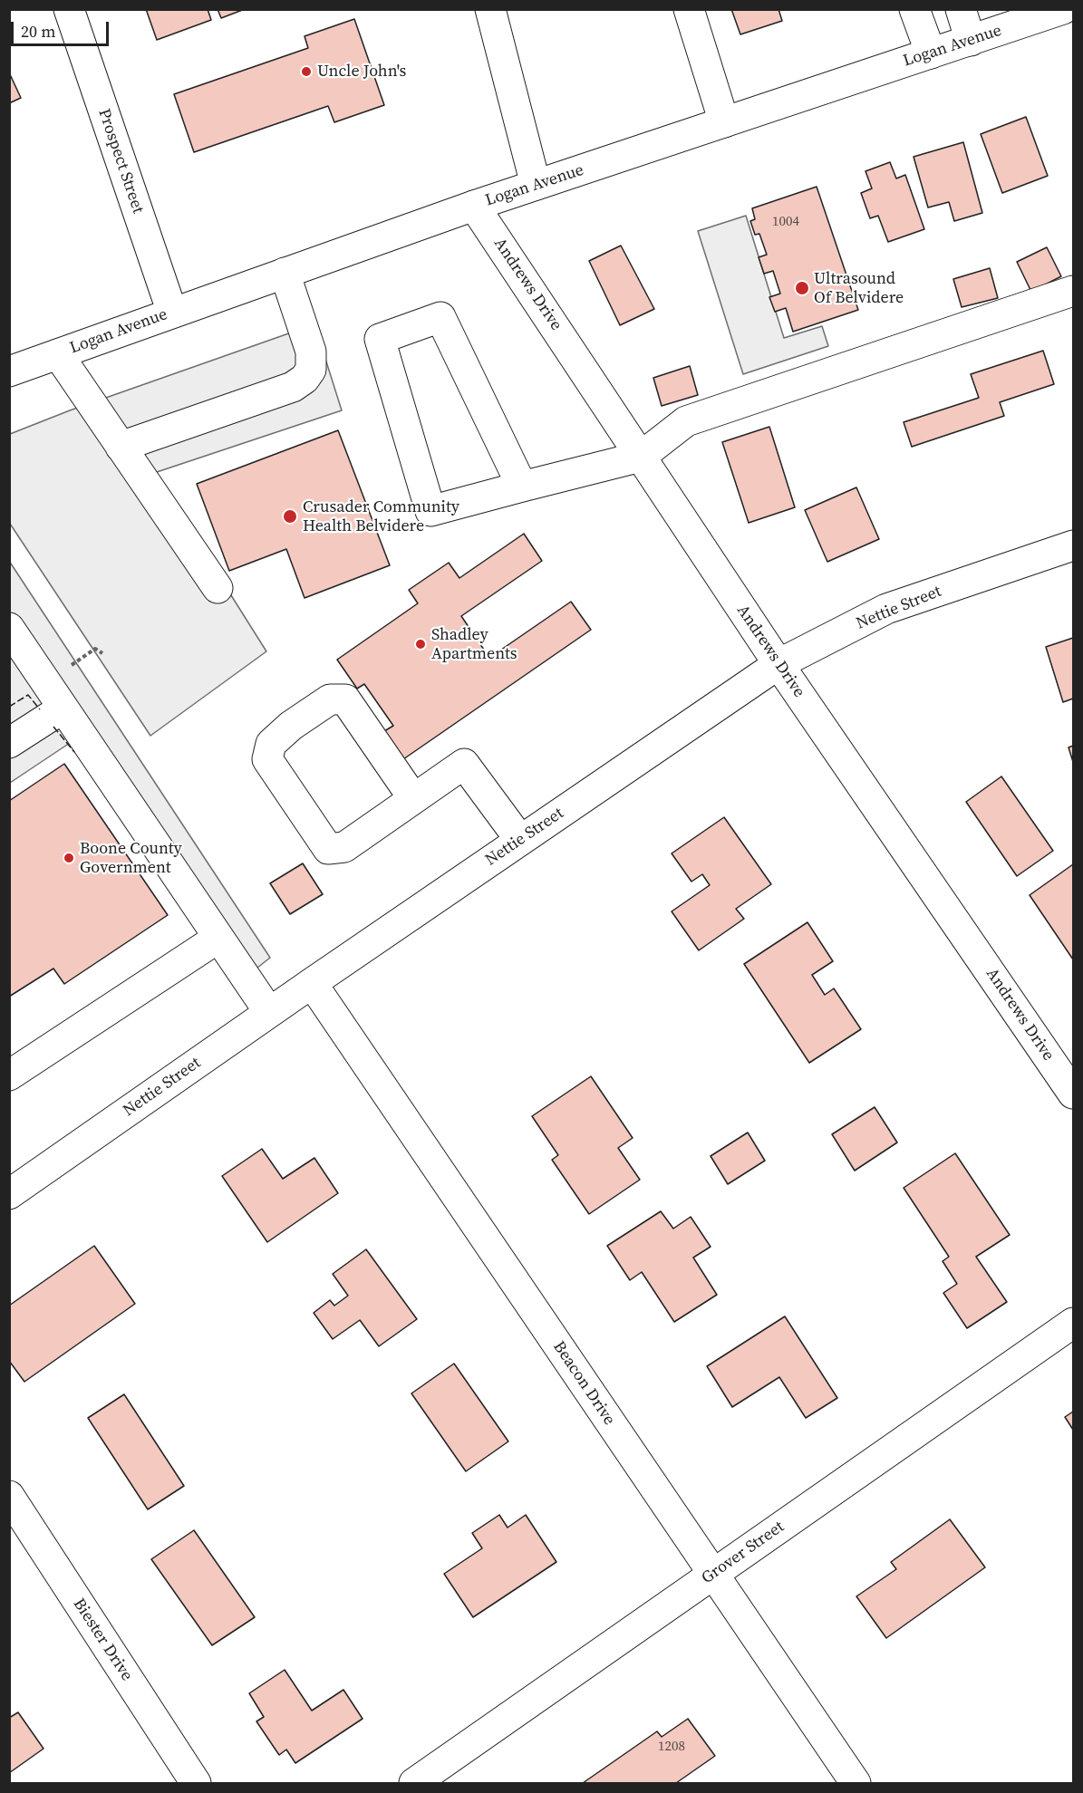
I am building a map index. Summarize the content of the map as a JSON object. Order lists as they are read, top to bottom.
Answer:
{
  "streets": {
    "street": [
      "Logan Avenue",
      "Prospect Street",
      "Andrews Drive",
      "Nettie Street",
      "Beacon Drive",
      "Grover Street",
      "Biester Drive"
    ]
  },
  "crossings": [
    ["Logan Avenue", "Prospect Street"],
    ["Logan Avenue", "Andrews Drive"],
    ["Andrews Drive", "Nettie Street"],
    ["Nettie Street", "Beacon Drive"],
    ["Beacon Drive", "Grover Street"]
  ],
  "places": [
    "Uncle John's",
    "Ultrasound Of Belvidere",
    "Crusader Community Health Belvidere",
    "Shadley Apartments",
    "Boone County Government"
  ],
  "house_numbers": ["1004", "1208"],
  "scale_bar": "20 m"
}
